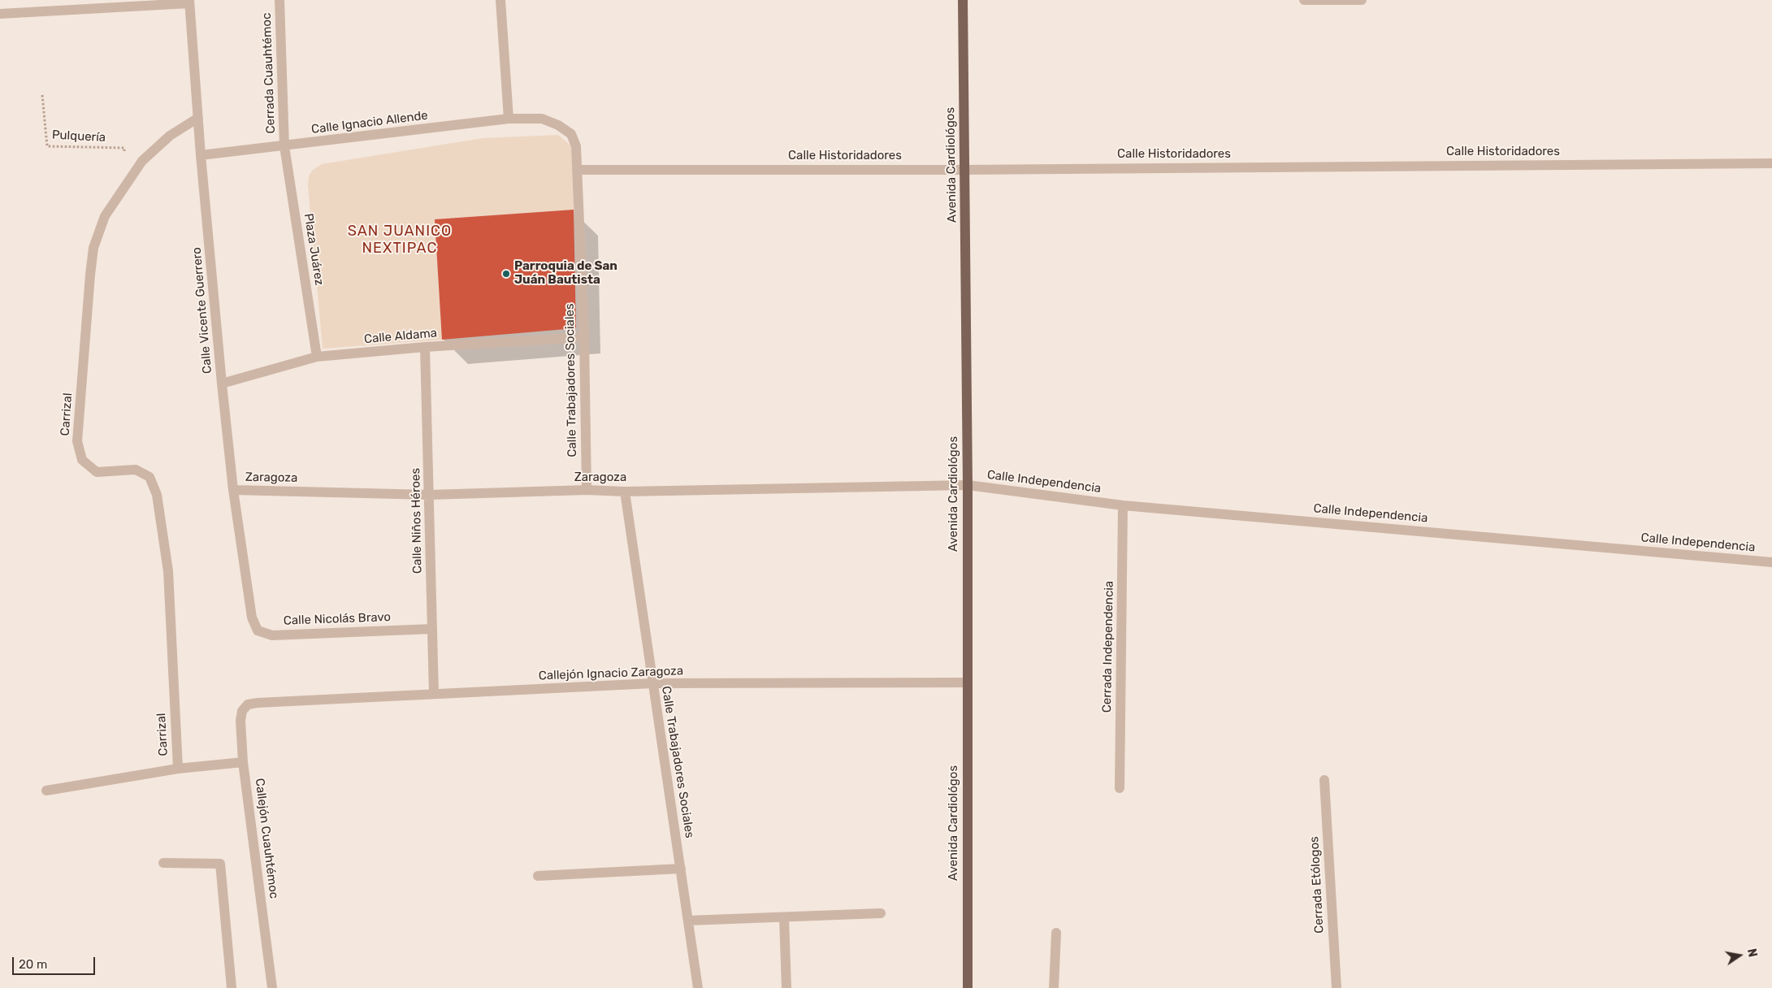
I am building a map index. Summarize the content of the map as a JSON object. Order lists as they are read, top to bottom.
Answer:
{
  "streets": {
    "main road": ["Avenida Cardiológos"],
    "street": [
      "Cerrada Cuauhtémoc",
      "Calle Ignacio Allende",
      "Calle Historidadores",
      "Plaza Juárez",
      "Calle Vicente Guerrero",
      "Calle Aldama",
      "Calle Trabajadores Sociales",
      "Carrizal",
      "Zaragoza",
      "Calle Independencia",
      "Calle Niños Héroes",
      "Calle Nicolás Bravo",
      "Cerrada Independencia",
      "Callejón Ignacio Zaragoza",
      "Callejón Cuauhtémoc",
      "Cerrada Etólogos"
    ],
    "path": ["Pulquería"]
  },
  "crossings": [
    ["Cerrada Cuauhtémoc", "Calle Ignacio Allende"],
    ["Cerrada Cuauhtémoc", "Plaza Juárez"],
    ["Calle Ignacio Allende", "Plaza Juárez"],
    ["Calle Ignacio Allende", "Calle Vicente Guerrero"],
    ["Calle Ignacio Allende", "Calle Trabajadores Sociales"],
    ["Pulquería", "Carrizal"],
    ["Calle Historidadores", "Avenida Cardiológos"],
    ["Calle Historidadores", "Calle Trabajadores Sociales"],
    ["Avenida Cardiológos", "Zaragoza"],
    ["Avenida Cardiológos", "Calle Independencia"],
    ["Avenida Cardiológos", "Callejón Ignacio Zaragoza"],
    ["Plaza Juárez", "Calle Aldama"],
    ["Calle Vicente Guerrero", "Calle Aldama"],
    ["Calle Vicente Guerrero", "Carrizal"],
    ["Calle Vicente Guerrero", "Zaragoza"],
    ["Calle Vicente Guerrero", "Calle Nicolás Bravo"],
    ["Calle Aldama", "Calle Trabajadores Sociales"],
    ["Calle Aldama", "Calle Niños Héroes"],
    ["Calle Trabajadores Sociales", "Zaragoza"],
    ["Calle Trabajadores Sociales", "Callejón Ignacio Zaragoza"],
    ["Zaragoza", "Calle Independencia"],
    ["Zaragoza", "Calle Niños Héroes"],
    ["Calle Independencia", "Cerrada Independencia"],
    ["Calle Niños Héroes", "Calle Nicolás Bravo"],
    ["Calle Niños Héroes", "Callejón Ignacio Zaragoza"],
    ["Callejón Ignacio Zaragoza", "Callejón Cuauhtémoc"]
  ],
  "districts": ["SAN JUANICO NEXTIPAC"],
  "places": ["Parroquia de San Juán Bautista"],
  "scale_bar": "20 m",
  "north": "right"
}
